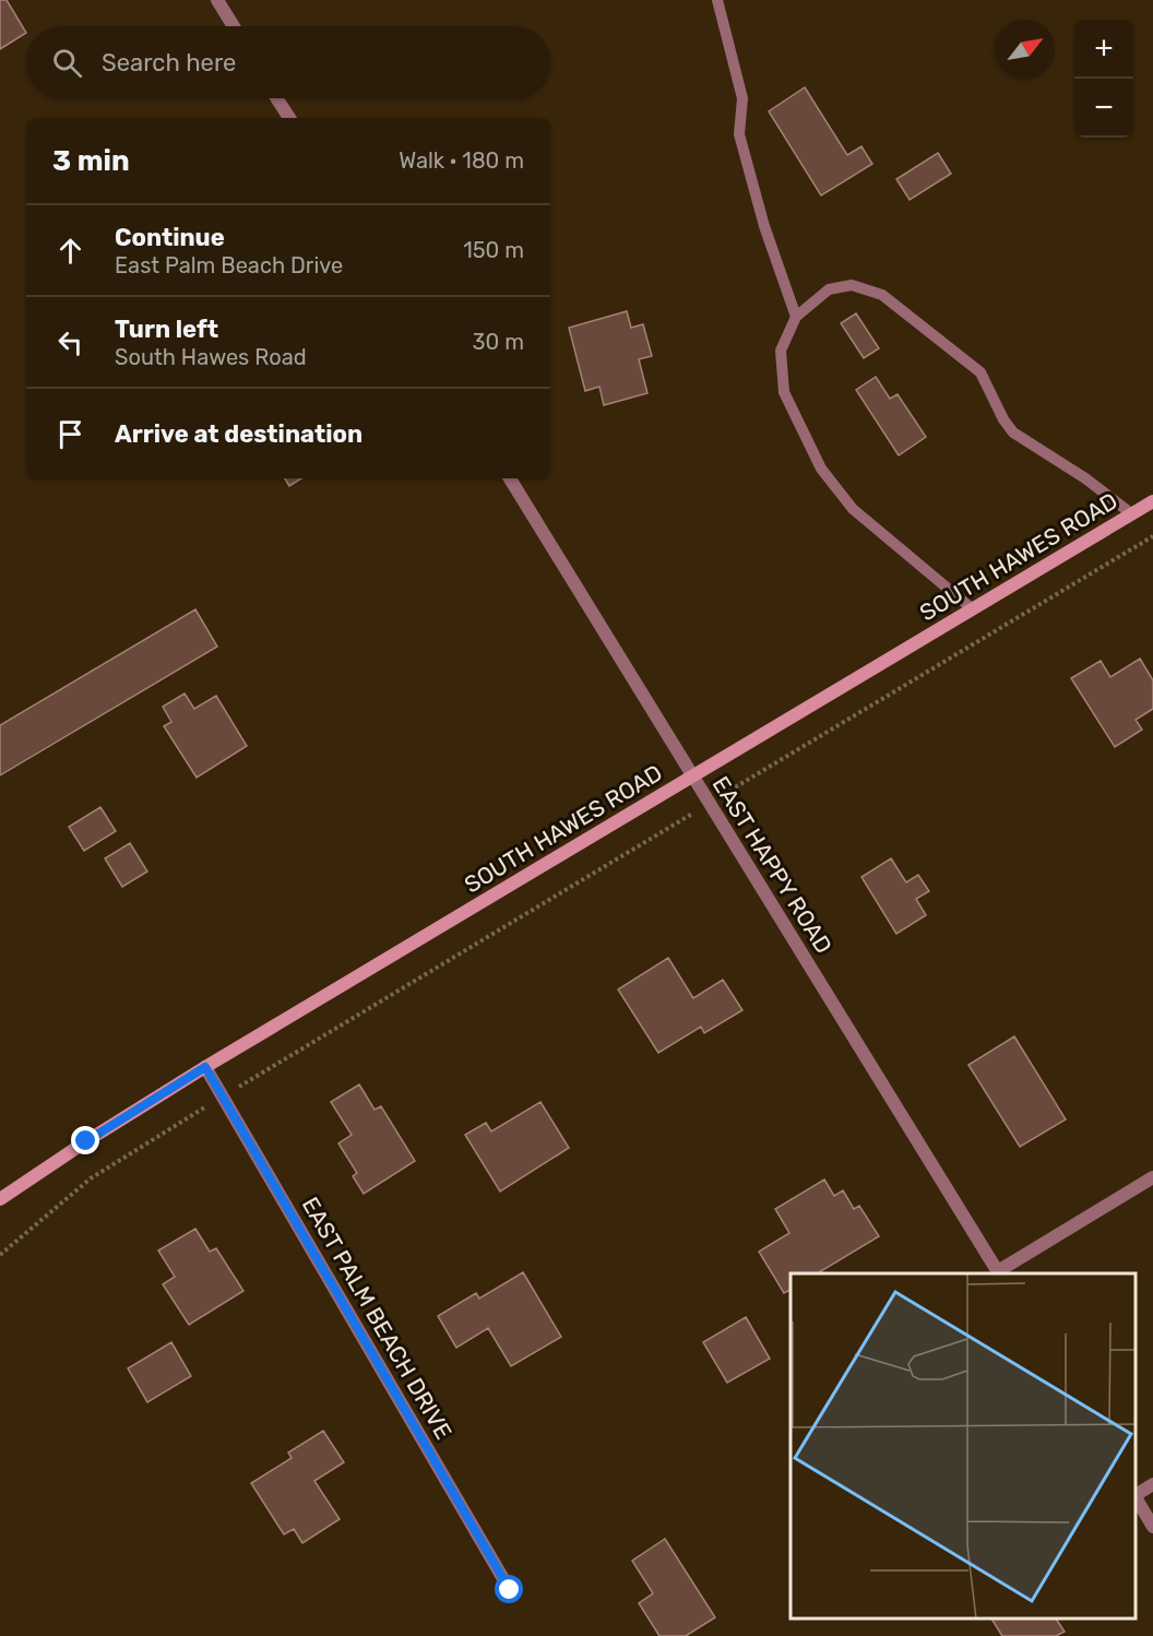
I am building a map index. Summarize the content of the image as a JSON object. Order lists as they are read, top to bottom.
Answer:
{
  "streets": {
    "main road": ["SOUTH HAWES ROAD"],
    "street": ["EAST HAPPY ROAD", "EAST PALM BEACH DRIVE"]
  },
  "crossings": [
    ["SOUTH HAWES ROAD", "EAST HAPPY ROAD"],
    ["SOUTH HAWES ROAD", "EAST PALM BEACH DRIVE"]
  ],
  "north": "top right",
  "page": {
    "map_buttons": ["+", "−"],
    "search": "Search here",
    "heading": ["3 min", "Walk · 180 m"],
    "list": [
      ["Continue", "East Palm Beach Drive", "150 m"],
      ["Turn left", "South Hawes Road", "30 m"],
      "Arrive at destination"
    ]
  }
}
